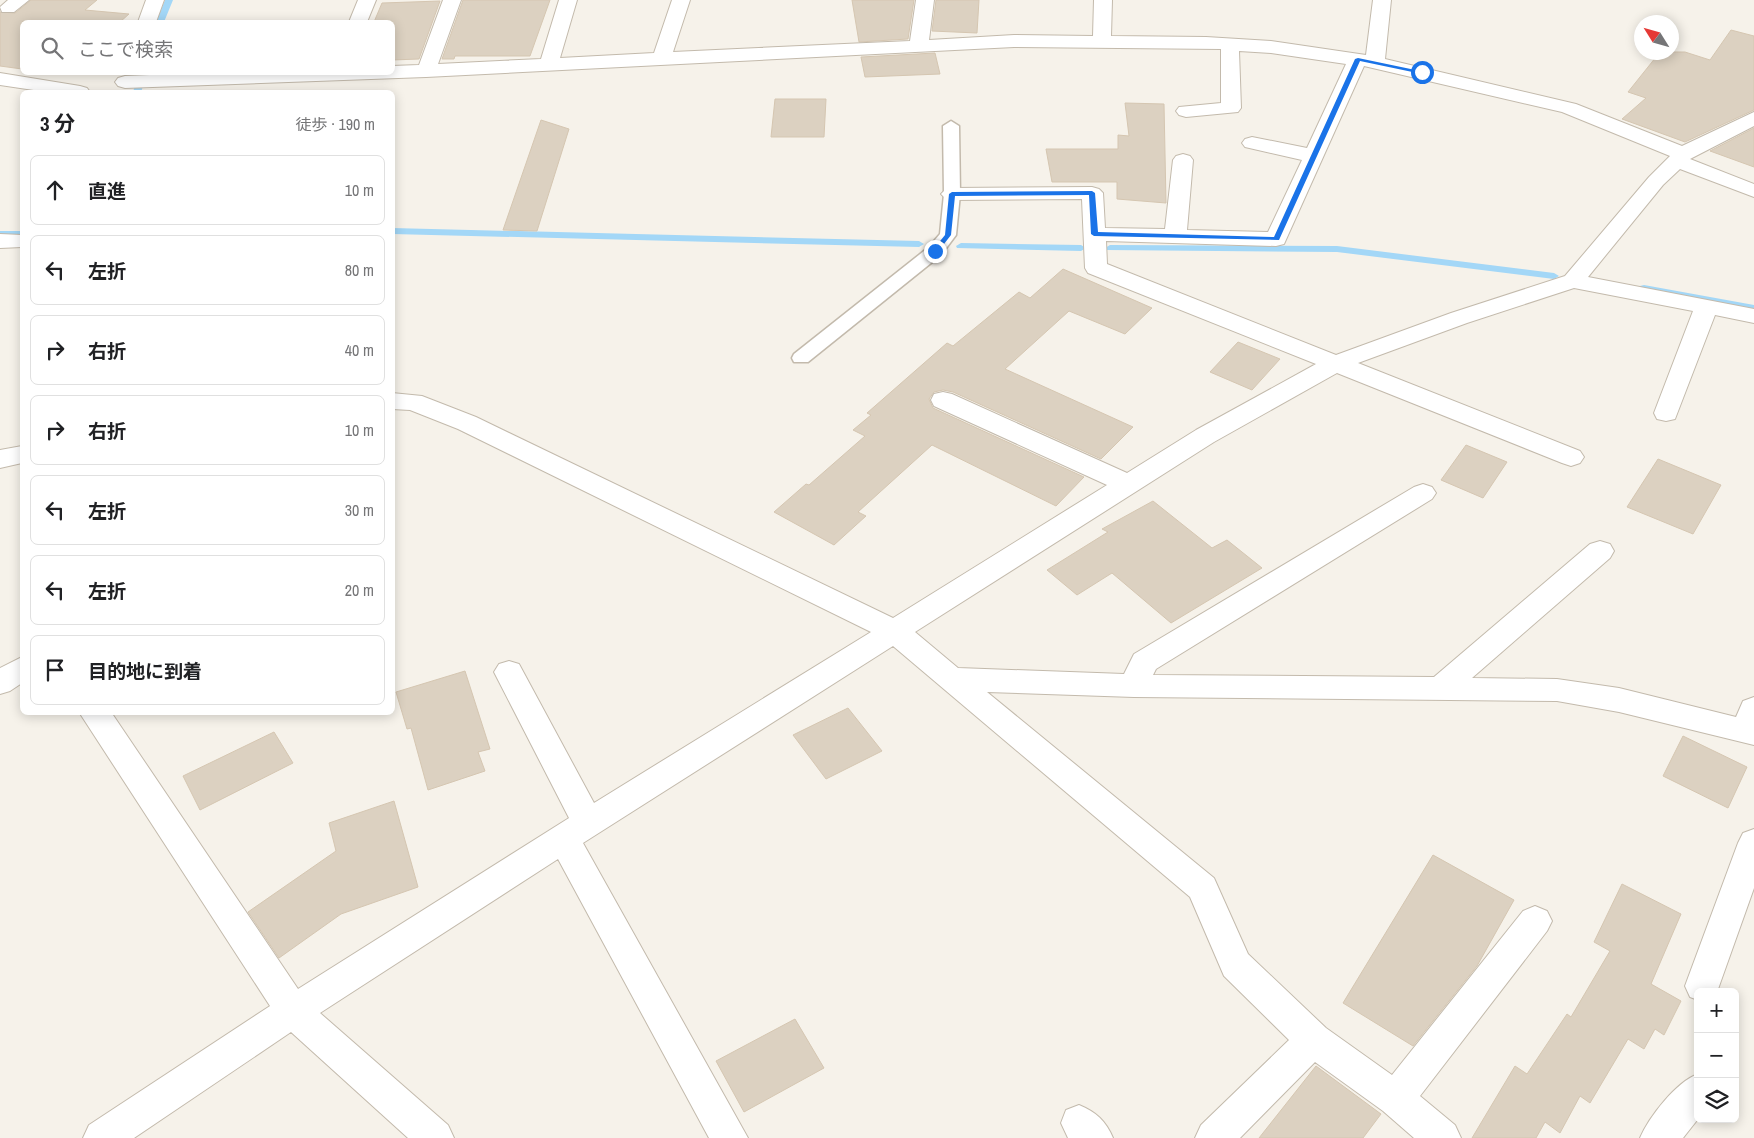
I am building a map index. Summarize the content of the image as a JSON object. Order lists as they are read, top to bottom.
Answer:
{
  "north": "top left",
  "page": {
    "search": "ここで検索",
    "heading": ["3 分", "徒歩 · 190 m"],
    "list": [
      ["直進", "10 m"],
      ["左折", "80 m"],
      ["右折", "40 m"],
      ["右折", "10 m"],
      ["左折", "30 m"],
      ["左折", "20 m"],
      "目的地に到着"
    ],
    "map_buttons": ["+", "−"]
  }
}
